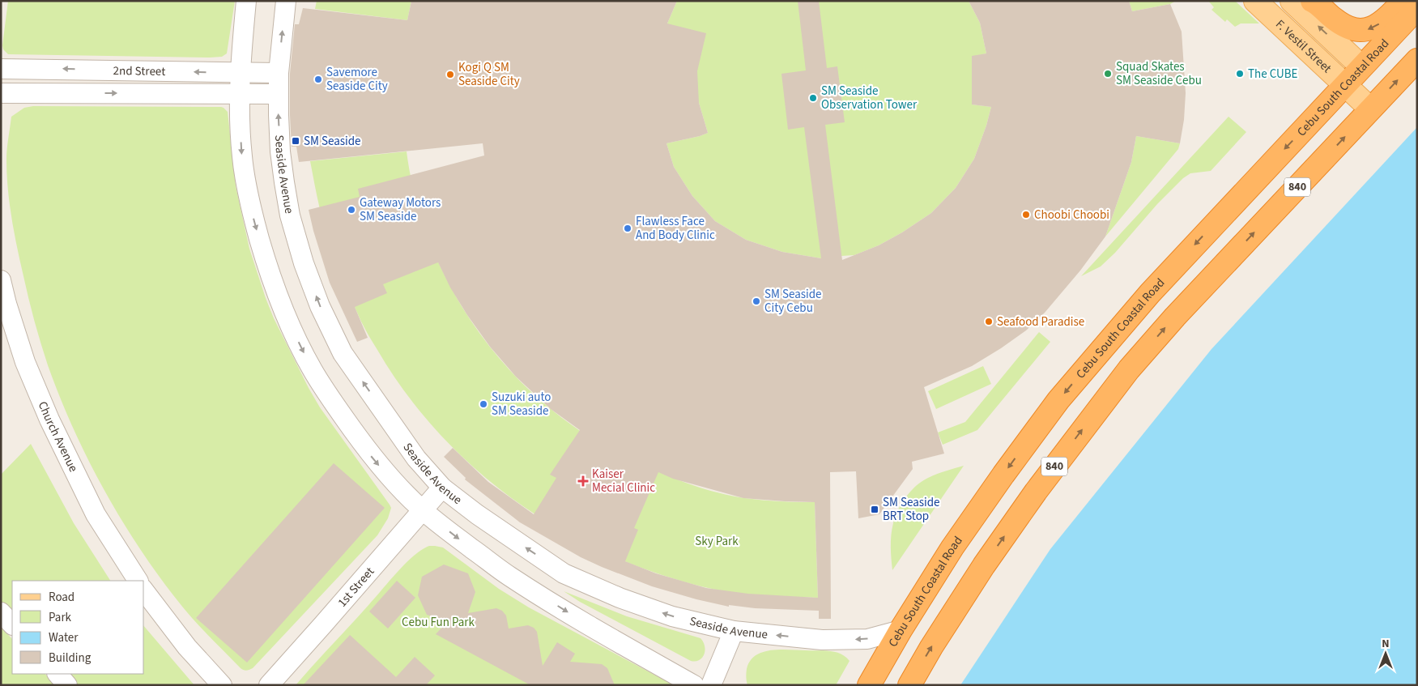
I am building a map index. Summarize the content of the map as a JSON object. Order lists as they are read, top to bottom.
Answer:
{
  "streets": {
    "highway": ["Cebu South Coastal Road", "840"],
    "main road": ["F. Vestil Street"],
    "street": [
      "2nd Street",
      "Seaside Avenue",
      "Church Avenue",
      "1st Street"
    ]
  },
  "crossings": [
    ["F. Vestil Street", "Cebu South Coastal Road"],
    ["F. Vestil Street", "840"],
    ["2nd Street", "Seaside Avenue"],
    ["Cebu South Coastal Road", "Seaside Avenue"],
    ["Seaside Avenue", "1st Street"]
  ],
  "parks": ["Sky Park", "Cebu Fun Park"],
  "places": {
    "other": [
      "Squad Skates SM Seaside Cebu",
      "The CUBE",
      "Kogi Q SM Seaside City",
      "Savemore Seaside City",
      "SM Seaside Observation Tower",
      "Gateway Motors SM Seaside",
      "Choobi Choobi",
      "Flawless Face And Body Clinic",
      "SM Seaside City Cebu",
      "Seafood Paradise",
      "Suzuki auto SM Seaside"
    ],
    "transit": ["SM Seaside", "SM Seaside BRT Stop"],
    "health": ["Kaiser Mecial Clinic"]
  },
  "legend": [
    "Road",
    "Park",
    "Water",
    "Building"
  ],
  "north": "top"
}
